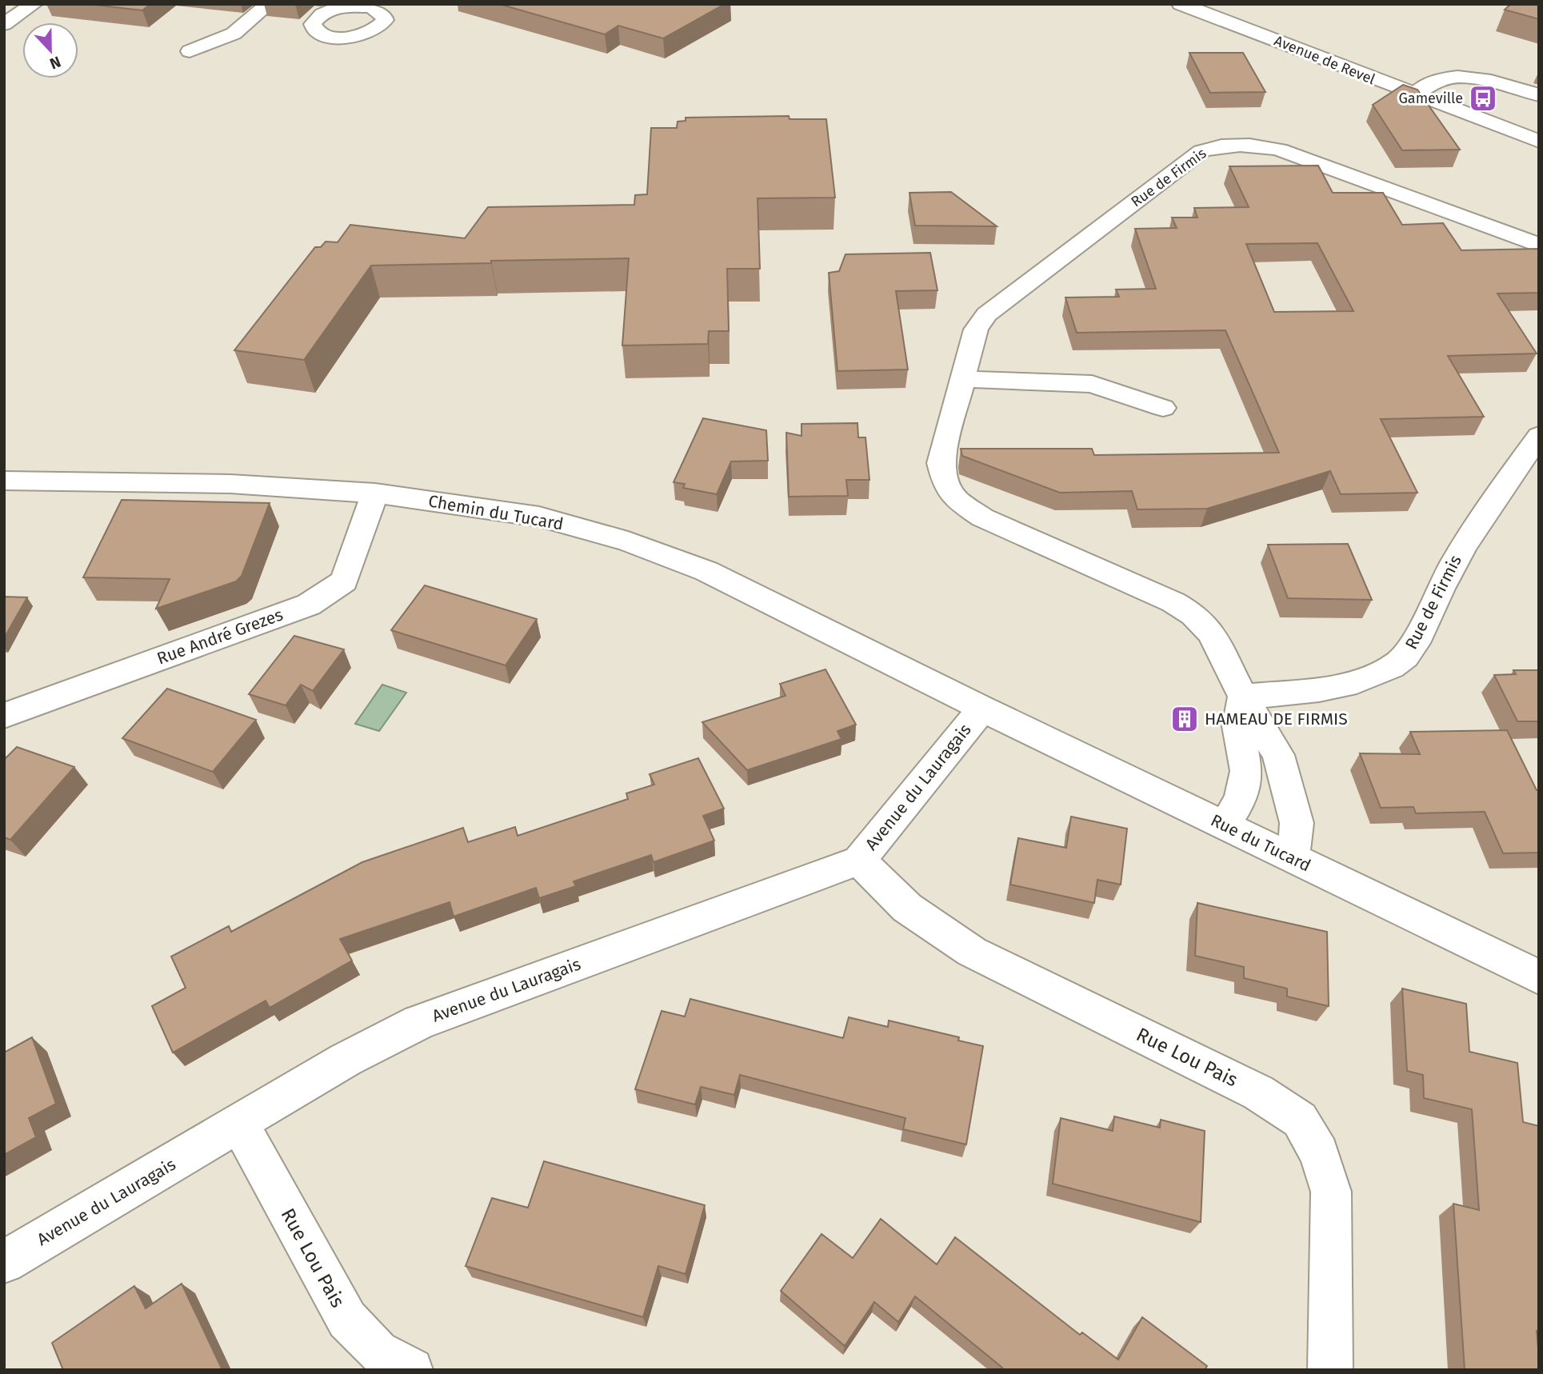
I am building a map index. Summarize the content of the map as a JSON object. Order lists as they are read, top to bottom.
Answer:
{
  "streets": {
    "street": [
      "Avenue de Revel",
      "Rue de Firmis",
      "Chemin du Tucard",
      "Rue André Grezes",
      "Avenue du Lauragais",
      "Rue du Tucard",
      "Rue Lou Pais"
    ]
  },
  "crossings": [
    ["Rue de Firmis", "Rue du Tucard"],
    ["Chemin du Tucard", "Rue André Grezes"],
    ["Chemin du Tucard", "Avenue du Lauragais"],
    ["Chemin du Tucard", "Rue du Tucard"],
    ["Avenue du Lauragais", "Rue du Tucard"],
    ["Avenue du Lauragais", "Rue Lou Pais"]
  ],
  "places": {
    "bus stop": ["Gameville"],
    "building": ["HAMEAU DE FIRMIS"]
  },
  "north": "bottom"
}
